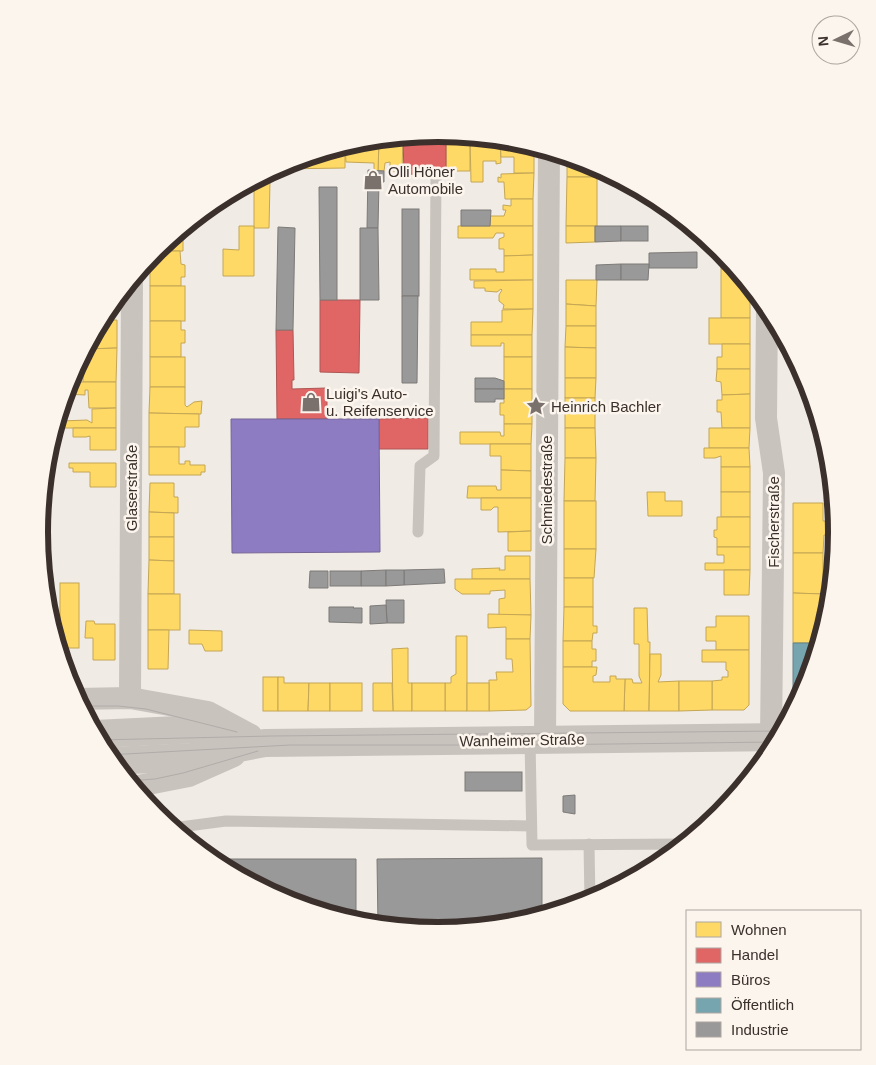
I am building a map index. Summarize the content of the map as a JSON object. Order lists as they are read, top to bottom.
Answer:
{
  "streets": {
    "street": [
      "Glaserstraße",
      "Schmiedestraße",
      "Fischerstraße",
      "Wanheimer Straße"
    ]
  },
  "crossings": [
    ["Glaserstraße", "Wanheimer Straße"],
    ["Schmiedestraße", "Wanheimer Straße"]
  ],
  "places": {
    "shop": ["Olli Höner Automobile", "Luigi's Auto- u. Reifenservice"],
    "place": ["Heinrich Bachler"]
  },
  "legend": [
    "Wohnen",
    "Handel",
    "Büros",
    "Öffentlich",
    "Industrie"
  ],
  "north": "left"
}
